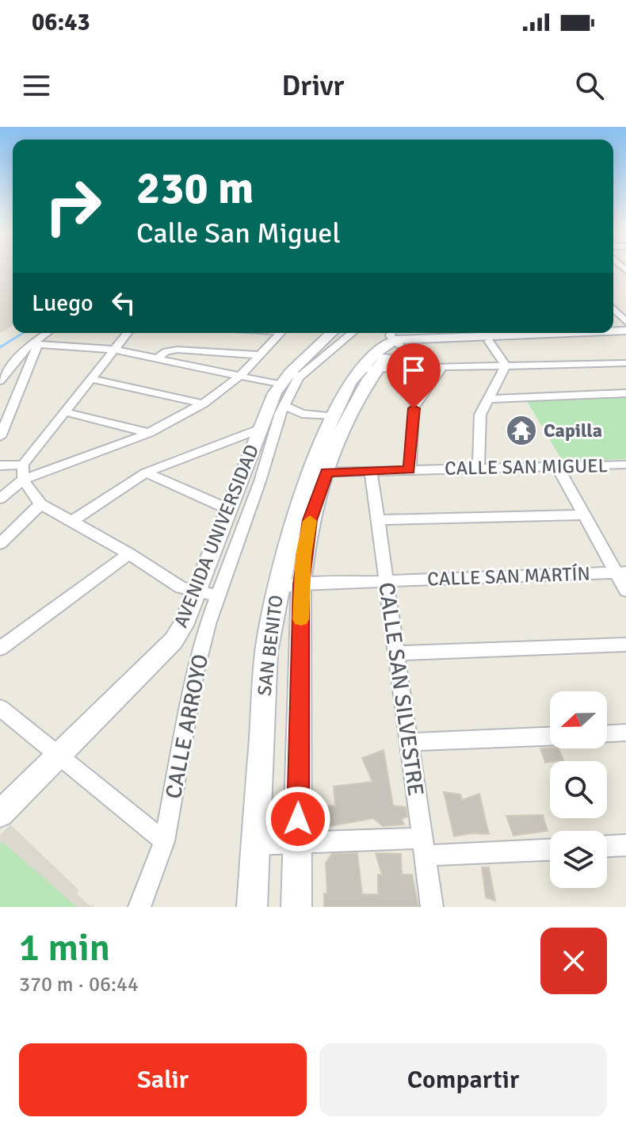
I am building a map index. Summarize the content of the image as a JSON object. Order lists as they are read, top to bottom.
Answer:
{
  "streets": {
    "main road": ["AVENIDA UNIVERSIDAD", "SAN BENITO"],
    "street": [
      "CALLE SAN MIGUEL",
      "CALLE SAN MARTÍN",
      "CALLE SAN SILVESTRE",
      "CALLE ARROYO"
    ]
  },
  "crossings": [
    ["CALLE SAN MIGUEL", "SAN BENITO"],
    ["CALLE SAN MIGUEL", "CALLE SAN SILVESTRE"],
    ["AVENIDA UNIVERSIDAD", "CALLE ARROYO"],
    ["CALLE SAN MARTÍN", "SAN BENITO"],
    ["CALLE SAN MARTÍN", "CALLE SAN SILVESTRE"]
  ],
  "places": {
    "temple": ["Capilla"]
  },
  "north": "left",
  "page": {
    "status": "06:43",
    "header": "Drivr",
    "turn": ["230 m", "Calle San Miguel"],
    "then": "Luego",
    "heading": ["1 min", "370 m · 06:44"],
    "buttons": ["Salir", "Compartir"]
  }
}
